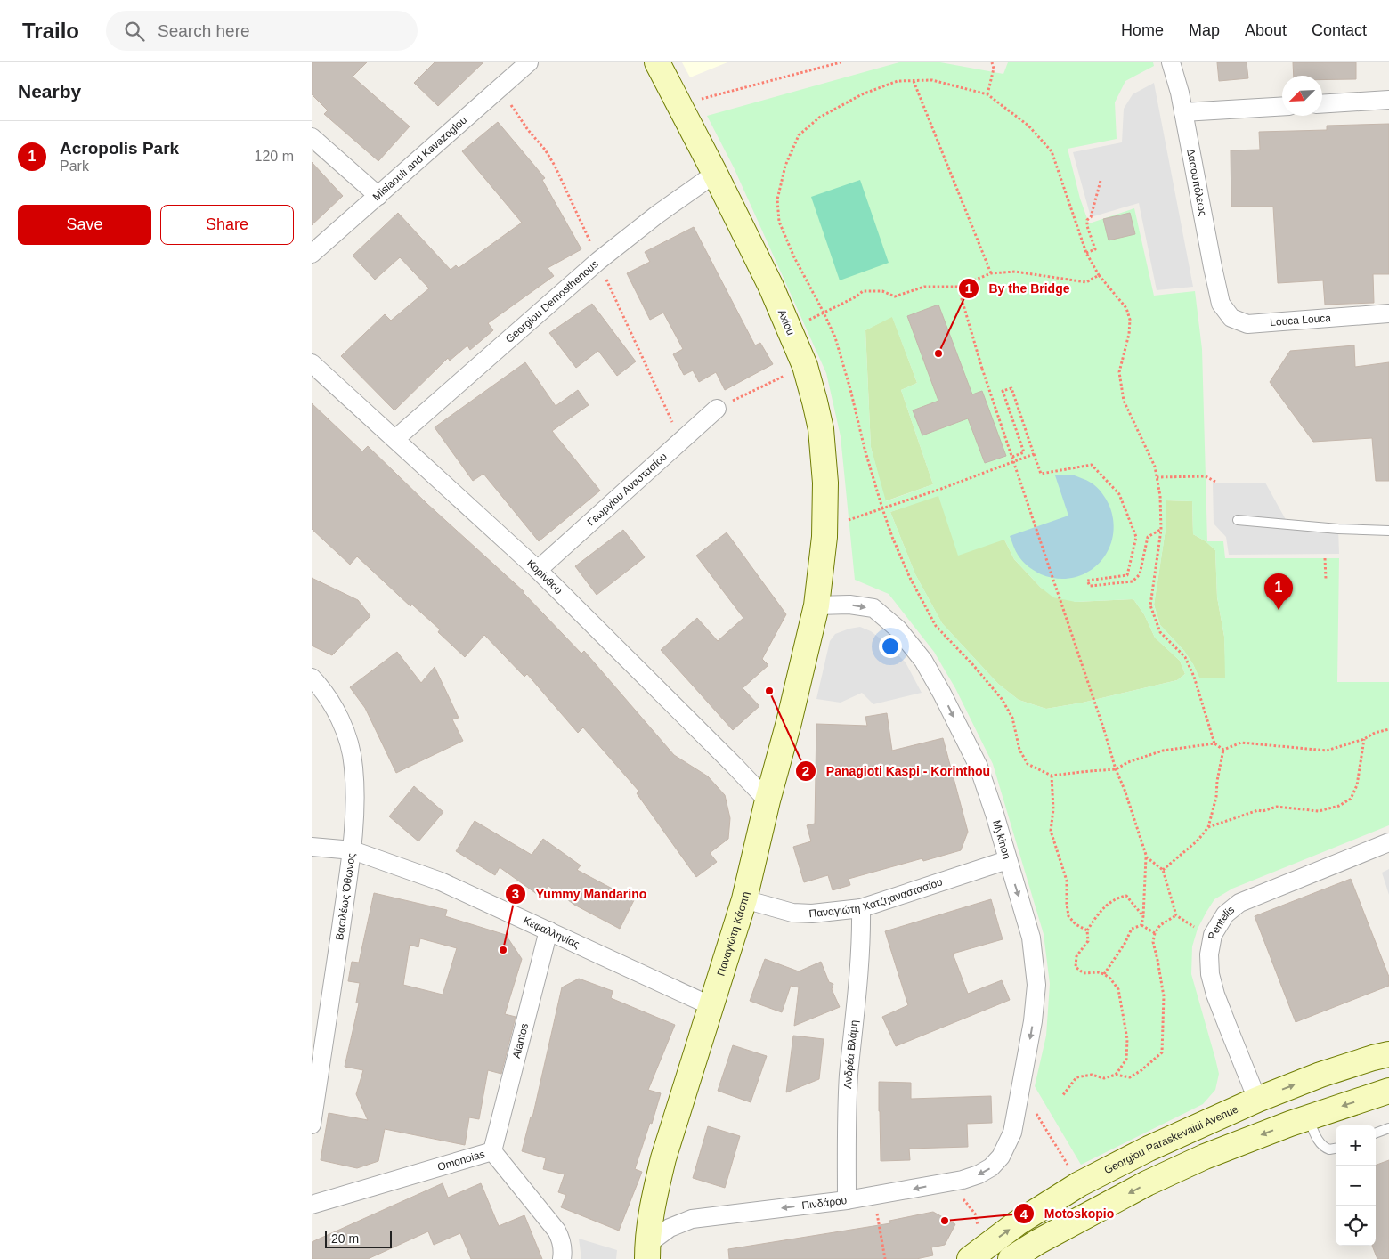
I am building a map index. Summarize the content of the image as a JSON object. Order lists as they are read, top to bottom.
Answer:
{
  "streets": {
    "street": [
      "Misiaouli and Kavazoglou",
      "Δασουπόλεως",
      "Georgiou Demosthenous",
      "Louca Louca",
      "Axiou",
      "Γεωργίου Αναστασίου",
      "Κορίνθου",
      "Mykinon",
      "Βασιλέως Όθωνος",
      "Παναγιώτη Χατζηαναστασίου",
      "Pentelis",
      "Κεφαλληνίας",
      "Παναγιώτη Κάσπη",
      "Aiantos",
      "Ανδρέα Βλάμη",
      "Georgiou Paraskevaidi Avenue",
      "Omonoias",
      "Πινδάρου"
    ]
  },
  "crossings": [
    ["Δασουπόλεως", "Louca Louca"],
    ["Georgiou Demosthenous", "Axiou"],
    ["Georgiou Demosthenous", "Κορίνθου"],
    ["Axiou", "Mykinon"],
    ["Axiou", "Παναγιώτη Κάσπη"],
    ["Γεωργίου Αναστασίου", "Κορίνθου"],
    ["Κορίνθου", "Παναγιώτη Κάσπη"],
    ["Mykinon", "Παναγιώτη Χατζηαναστασίου"],
    ["Mykinon", "Παναγιώτη Κάσπη"],
    ["Mykinon", "Πινδάρου"],
    ["Βασιλέως Όθωνος", "Κεφαλληνίας"],
    ["Παναγιώτη Χατζηαναστασίου", "Παναγιώτη Κάσπη"],
    ["Παναγιώτη Χατζηαναστασίου", "Ανδρέα Βλάμη"],
    ["Pentelis", "Georgiou Paraskevaidi Avenue"],
    ["Κεφαλληνίας", "Παναγιώτη Κάσπη"],
    ["Κεφαλληνίας", "Aiantos"],
    ["Παναγιώτη Κάσπη", "Πινδάρου"],
    ["Aiantos", "Omonoias"],
    ["Ανδρέα Βλάμη", "Πινδάρου"]
  ],
  "one_way": ["Mykinon", "Πινδάρου"],
  "places": [
    "By the Bridge",
    "Panagioti Kaspi - Korinthou",
    "Yummy Mandarino",
    "Motoskopio"
  ],
  "scale_bar": "20 m",
  "north": "bottom left",
  "page": {
    "header": "Trailo",
    "search": "Search here",
    "nav": [
      "Home",
      "Map",
      "About",
      "Contact"
    ],
    "heading": "Nearby",
    "list": [
      {
        "mark": "1",
        "name": "Acropolis Park",
        "note": "Park",
        "value": "120 m"
      }
    ],
    "buttons": ["Save", "Share"],
    "pins": "1",
    "map_buttons": ["+", "−"],
    "scale": "20 m"
  }
}
